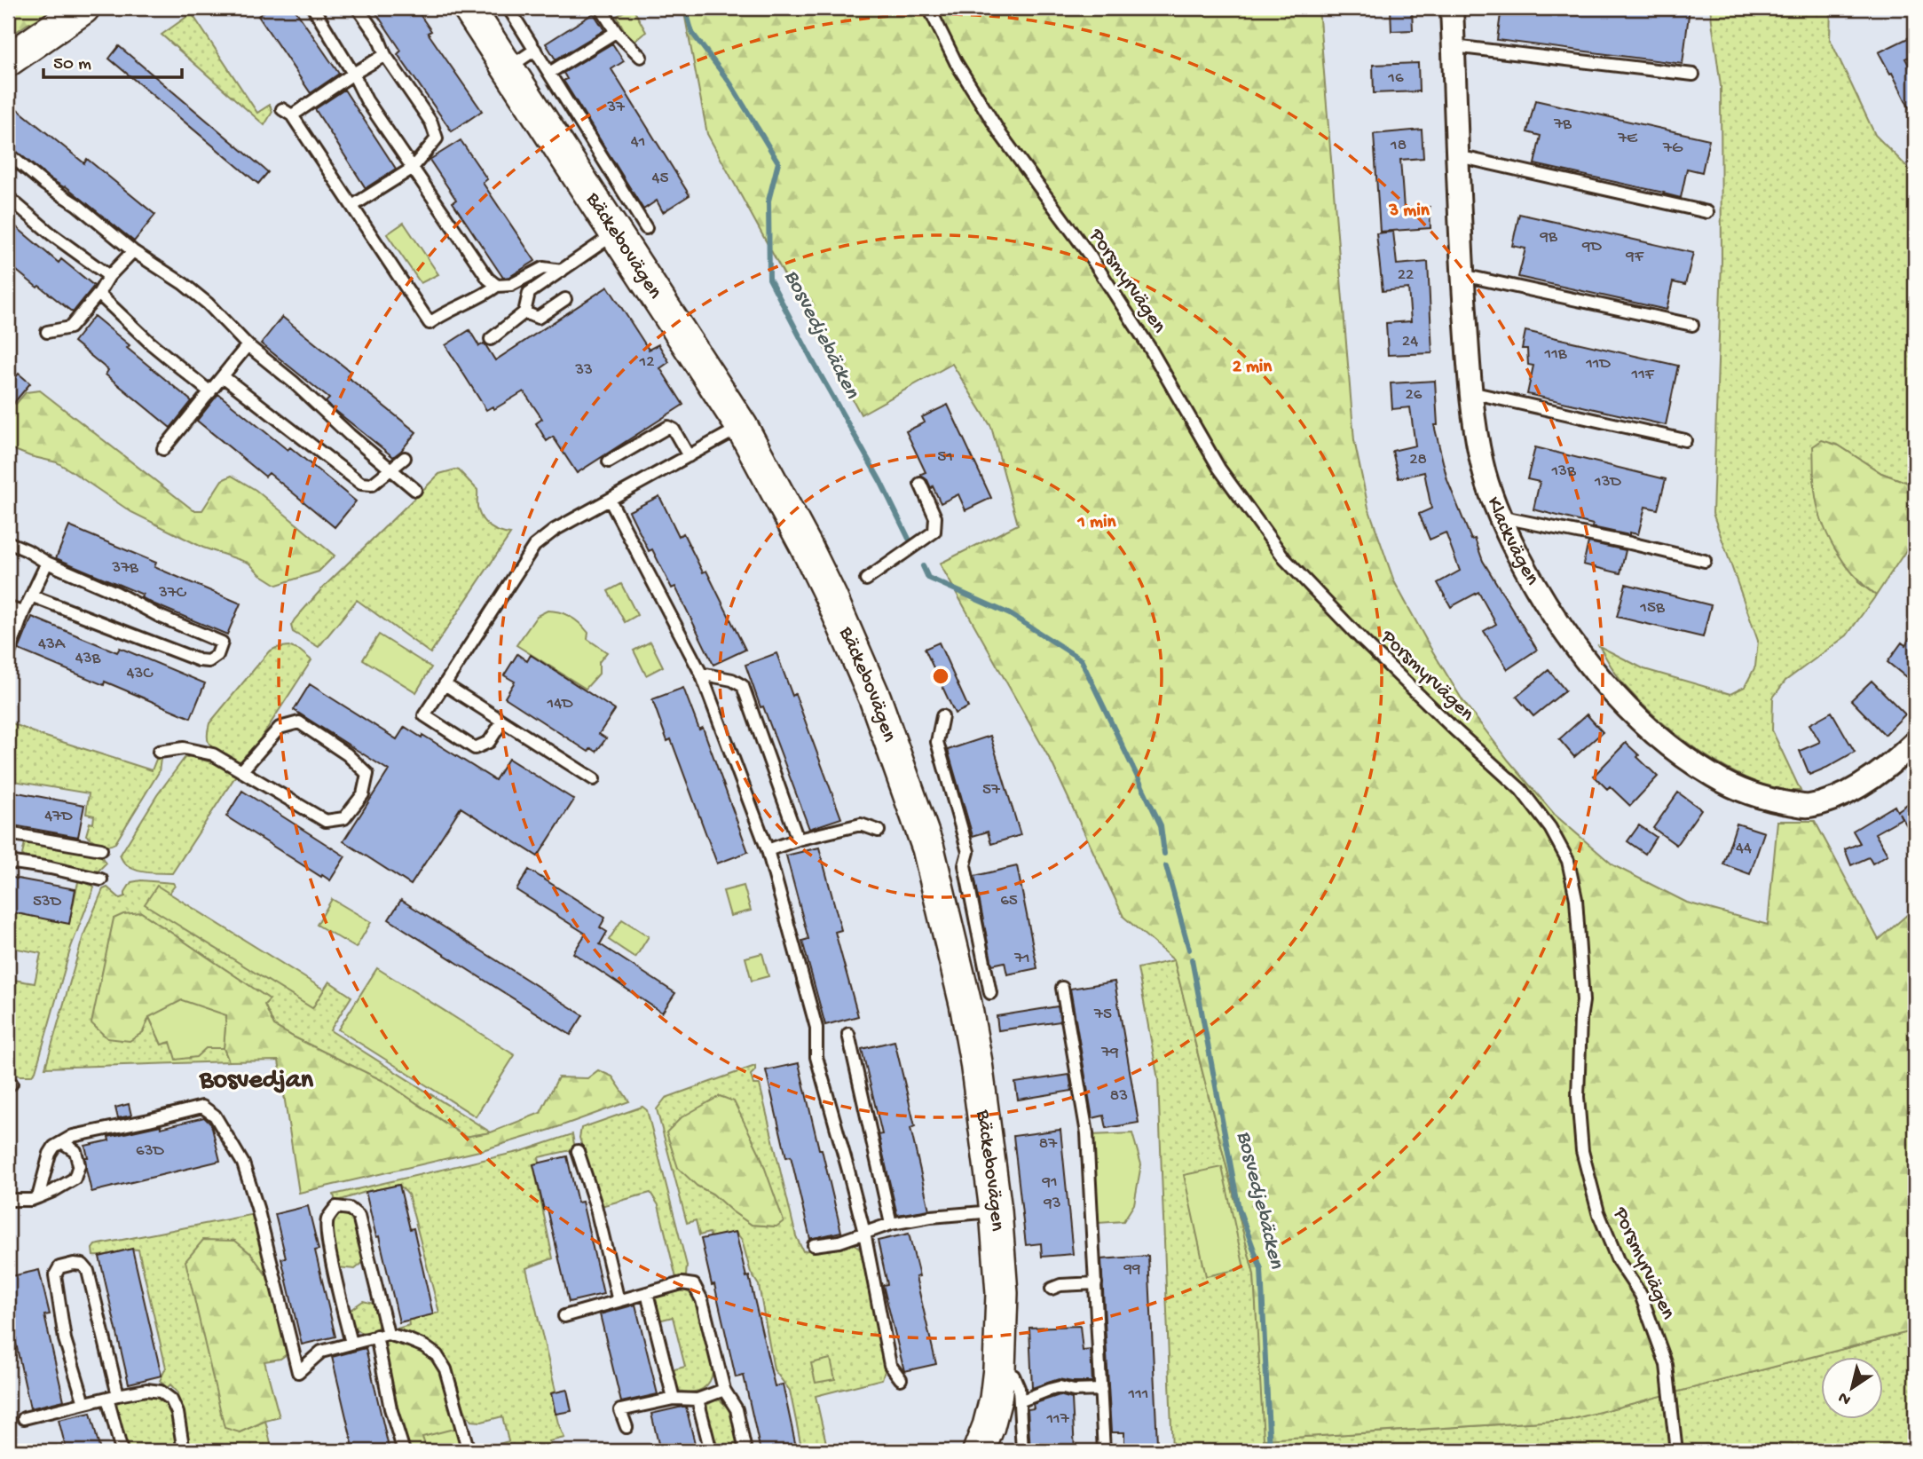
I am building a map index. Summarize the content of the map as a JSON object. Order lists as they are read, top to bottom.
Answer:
{
  "streets": {
    "street": ["Bäckebovägen", "Klackvägen"],
    "lane": ["Porsmyrvägen"]
  },
  "districts": ["Bosvedjan"],
  "water": ["Bosvedjebäcken"],
  "house_numbers": [
    "16",
    "37",
    "7B",
    "7E",
    "41",
    "18",
    "7G",
    "45",
    "9B",
    "9D",
    "9F",
    "22",
    "24",
    "11B",
    "12",
    "11D",
    "33",
    "11F",
    "26",
    "51",
    "28",
    "13B",
    "13D",
    "37B",
    "37C",
    "15B",
    "43A",
    "43B",
    "43C",
    "14D",
    "57",
    "47D",
    "44",
    "65",
    "53D",
    "71",
    "75",
    "79",
    "83",
    "87",
    "63D",
    "91",
    "93",
    "99",
    "111",
    "117"
  ],
  "scale_bar": "50 m",
  "north": "bottom left",
  "rings": ["3 min", "2 min", "1 min"]
}
